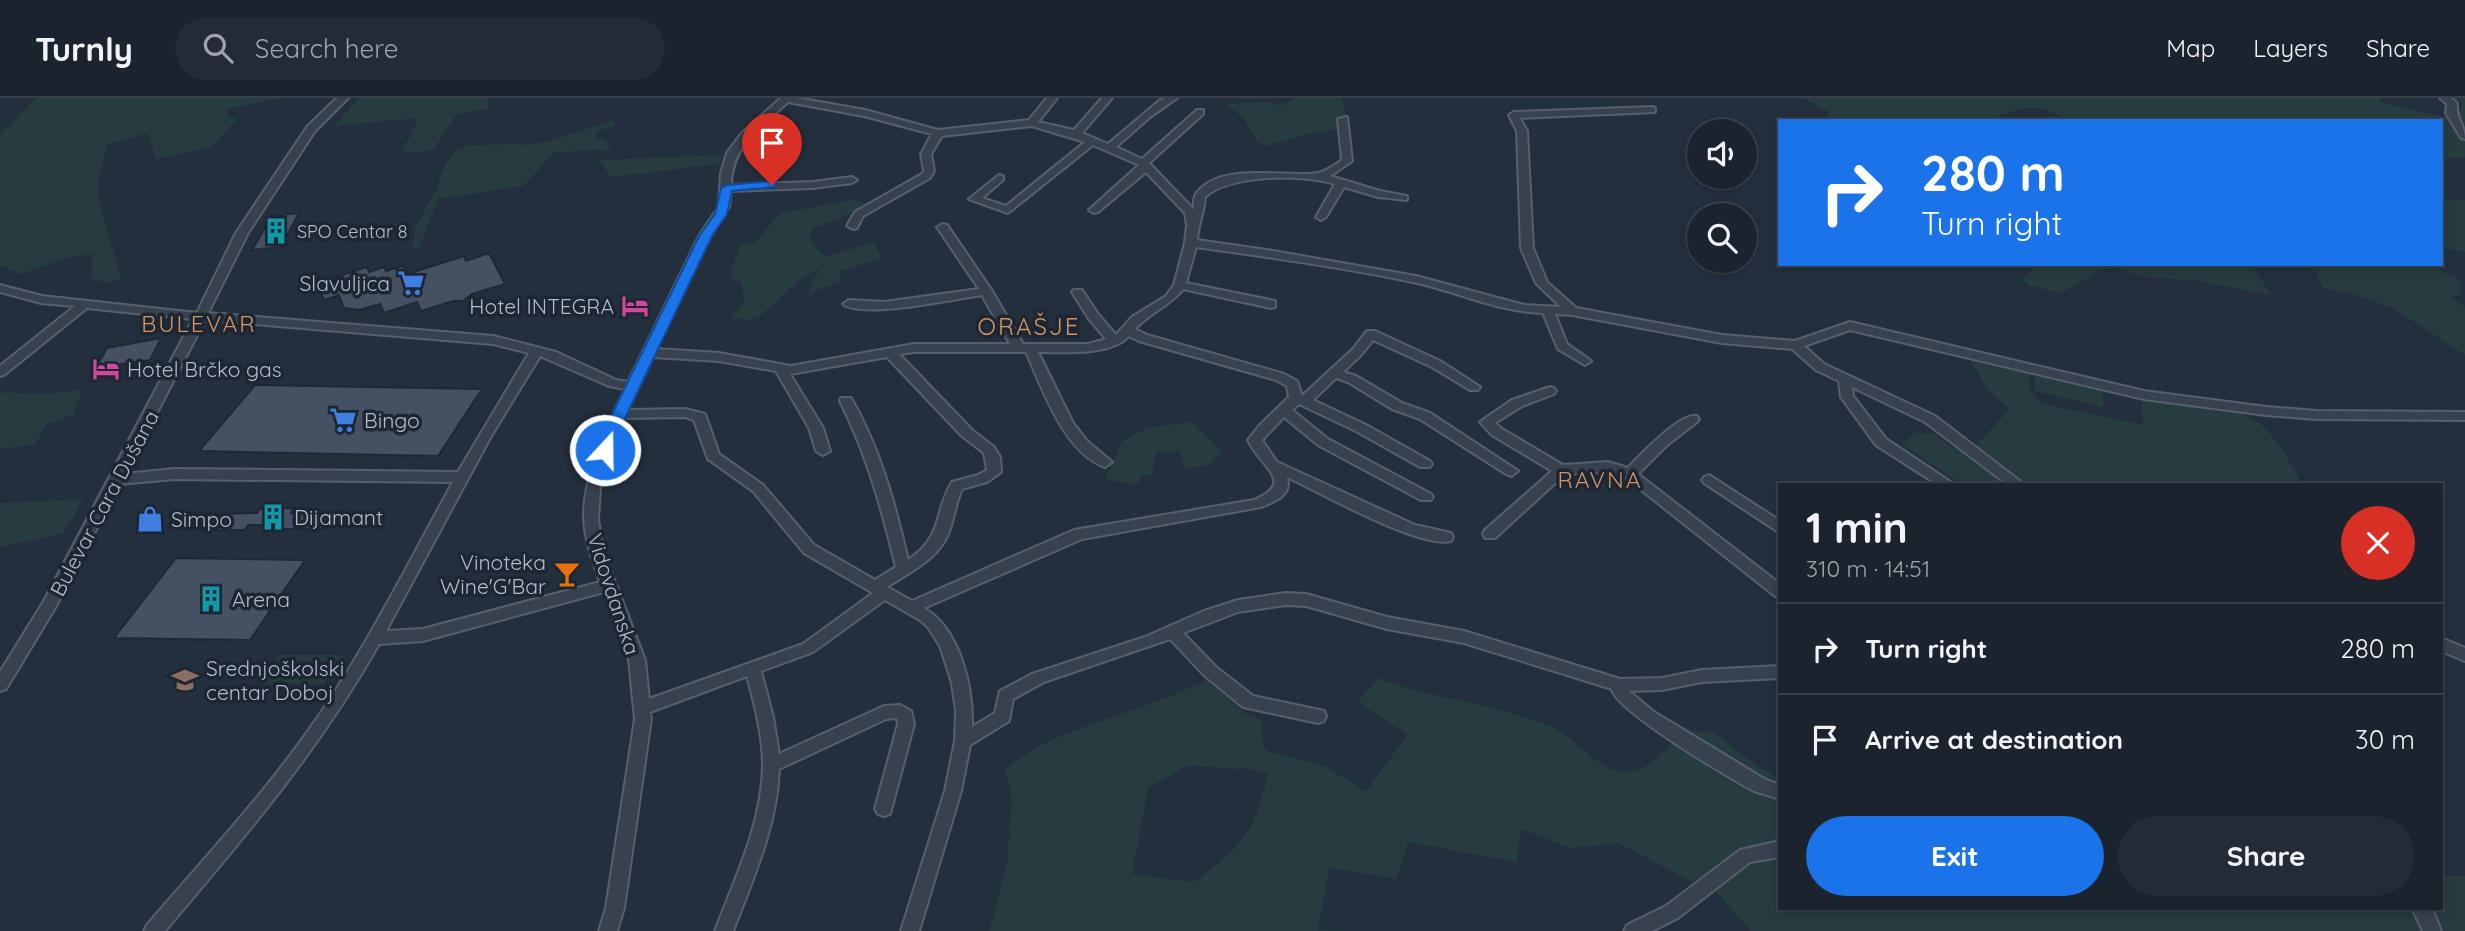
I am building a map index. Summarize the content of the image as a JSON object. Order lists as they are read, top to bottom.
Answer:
{
  "streets": {
    "street": ["Bulevar Cara Dušana", "Vidovdanska"]
  },
  "districts": ["BULEVAR", "ORAŠJE", "RAVNA"],
  "places": {
    "building": ["SPO Centar 8", "Dijamant", "Arena"],
    "supermarket": ["Slavuljica", "Bingo"],
    "hotel": ["Hotel INTEGRA", "Hotel Brčko gas"],
    "shop": ["Simpo"],
    "bar": ["Vinoteka Wine'G'Bar"],
    "school or university": ["Srednjoškolski centar Doboj"]
  },
  "page": {
    "header": "Turnly",
    "search": "Search here",
    "nav": ["Map", "Layers", "Share"],
    "turn": ["280 m", "Turn right"],
    "heading": ["1 min", "310 m · 14:51"],
    "list": [
      {
        "name": "Turn right",
        "value": "280 m"
      },
      {
        "name": "Arrive at destination",
        "value": "30 m"
      }
    ],
    "buttons": ["Exit", "Share"]
  }
}
